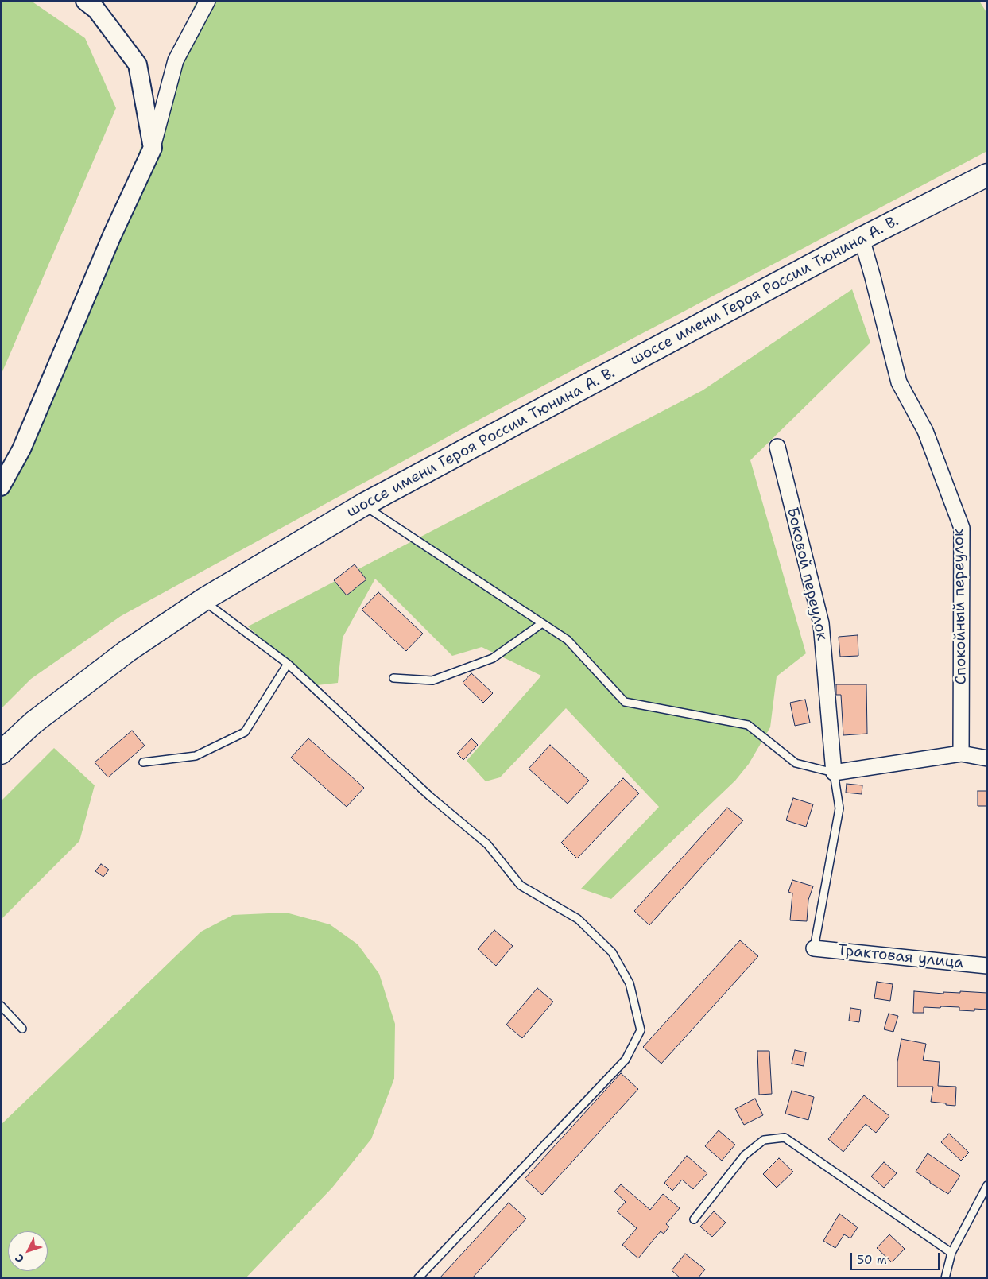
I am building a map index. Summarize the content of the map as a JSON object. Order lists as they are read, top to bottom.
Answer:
{
  "streets": {
    "main road": ["шоссе имени Героя России Тюнина А. В."],
    "street": ["Боковой переулок", "Спокойный переулок", "Трактовая улица"]
  },
  "crossings": [
    ["шоссе имени Героя России Тюнина А. В.", "Спокойный переулок"]
  ],
  "scale_bar": "50 m",
  "north": "bottom left"
}
